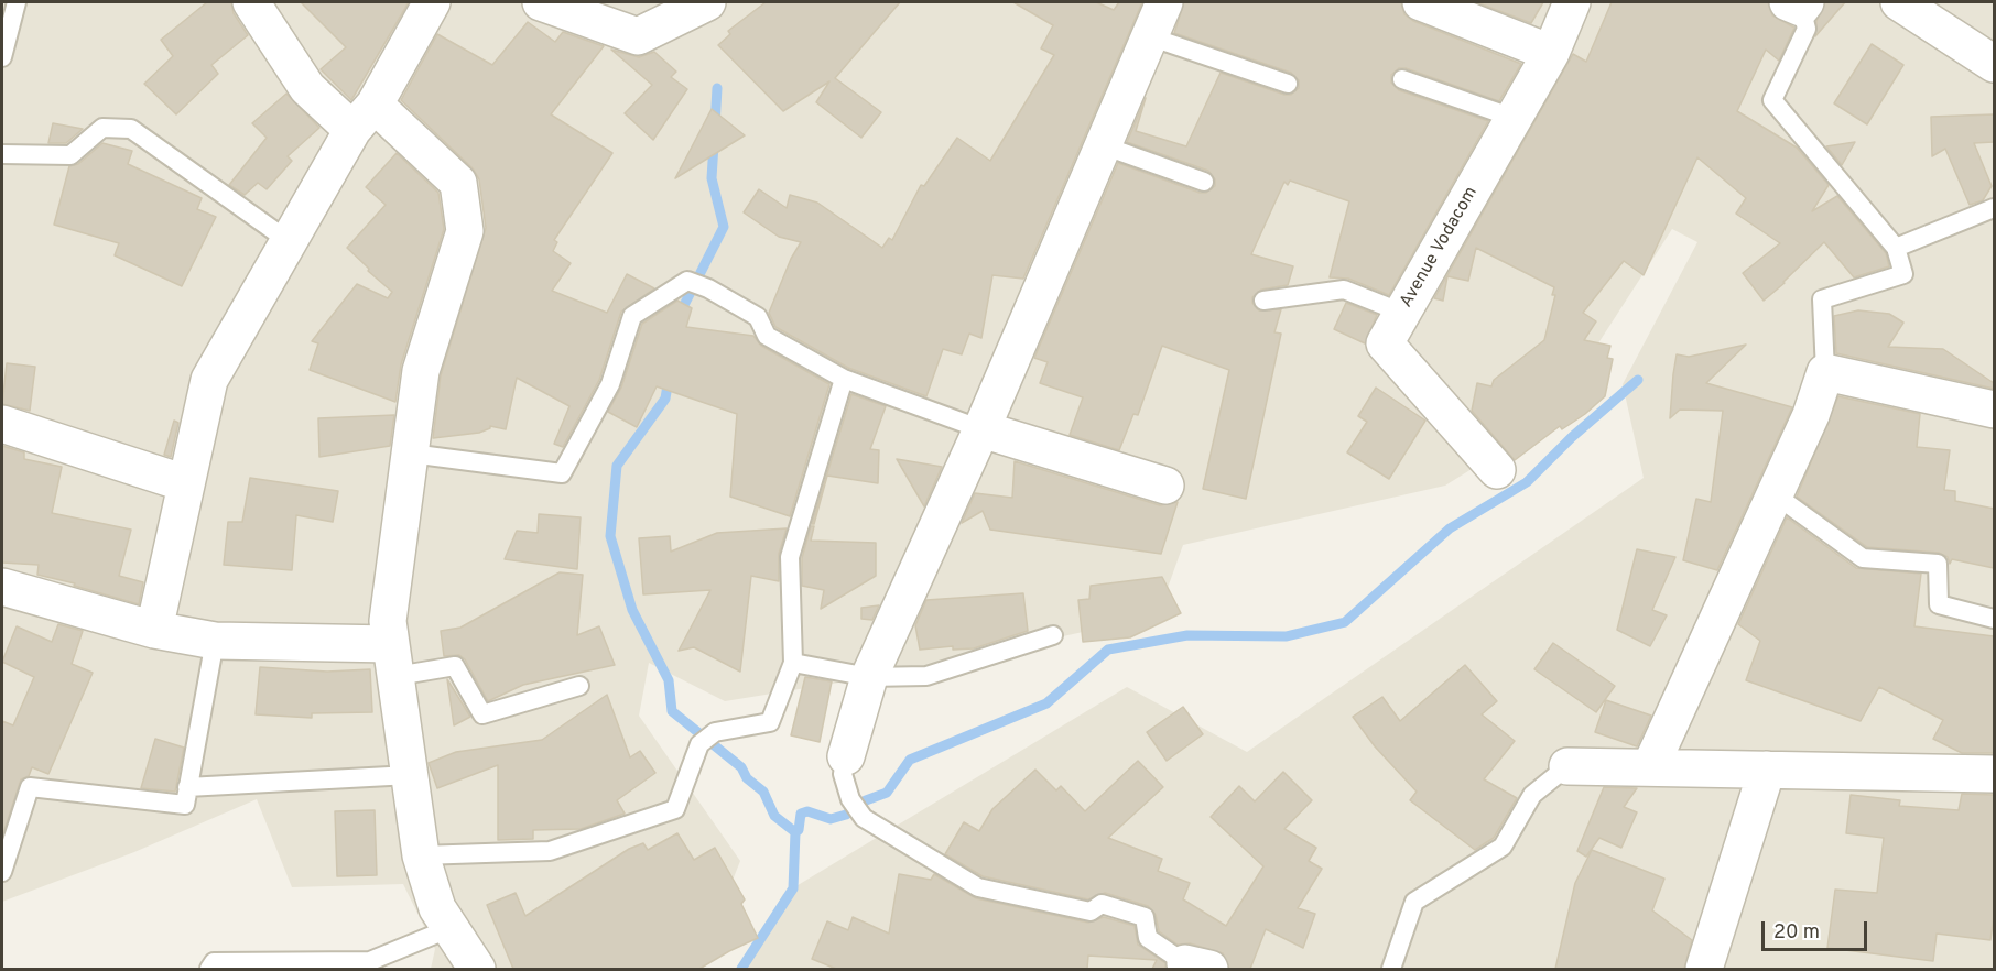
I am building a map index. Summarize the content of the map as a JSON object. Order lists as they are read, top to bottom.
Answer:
{
  "streets": {
    "street": ["Avenue Vodacom"]
  },
  "scale_bar": "20 m"
}
